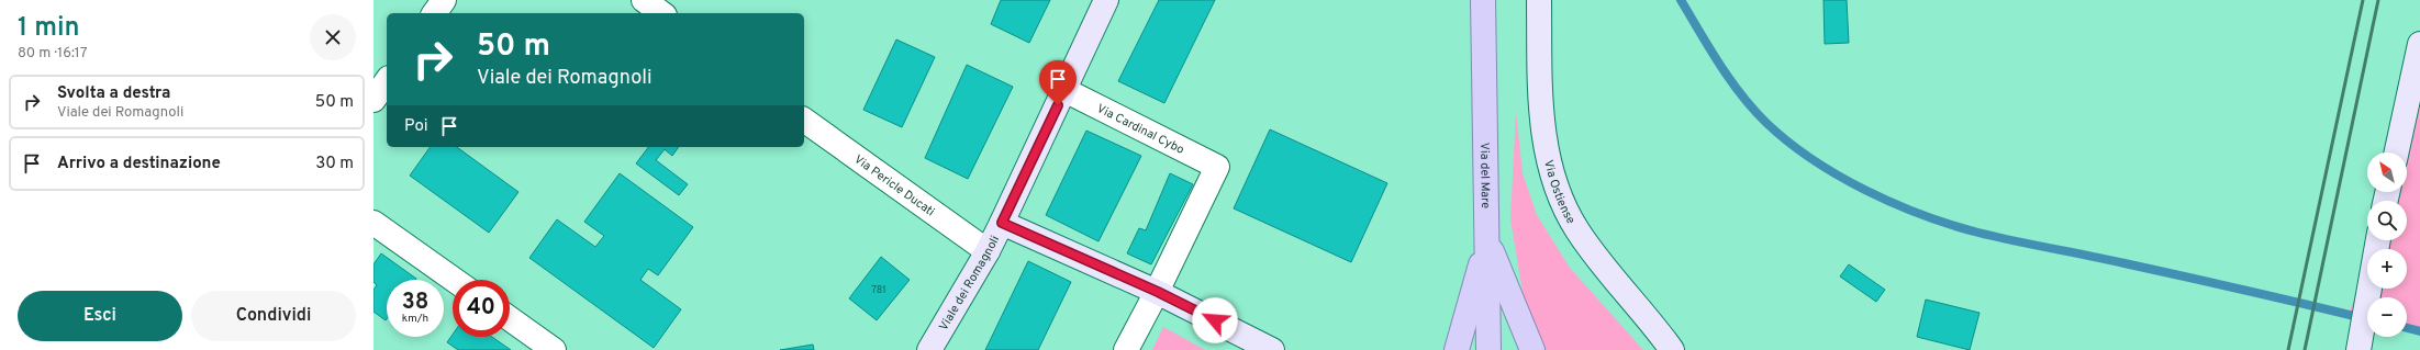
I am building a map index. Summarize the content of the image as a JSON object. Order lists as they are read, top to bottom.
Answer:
{
  "streets": {
    "main road": ["Via del Mare", "Via Ostiense", "Viale dei Romagnoli"],
    "street": ["Via Cardinal Cybo", "Via Pericle Ducati"]
  },
  "crossings": [
    ["Via Cardinal Cybo", "Viale dei Romagnoli"],
    ["Via Pericle Ducati", "Viale dei Romagnoli"]
  ],
  "house_numbers": ["781"],
  "north": "top left",
  "page": {
    "heading": ["1 min", "80 m · 16:17"],
    "turn": ["50 m", "Viale dei Romagnoli"],
    "list": [
      {
        "name": "Svolta a destra",
        "note": "Viale dei Romagnoli",
        "value": "50 m"
      },
      {
        "name": "Arrivo a destinazione",
        "value": "30 m"
      }
    ],
    "then": "Poi",
    "map_buttons": ["+", "−"],
    "speed": "38 km/h",
    "limit": "40",
    "buttons": ["Esci", "Condividi"]
  }
}
